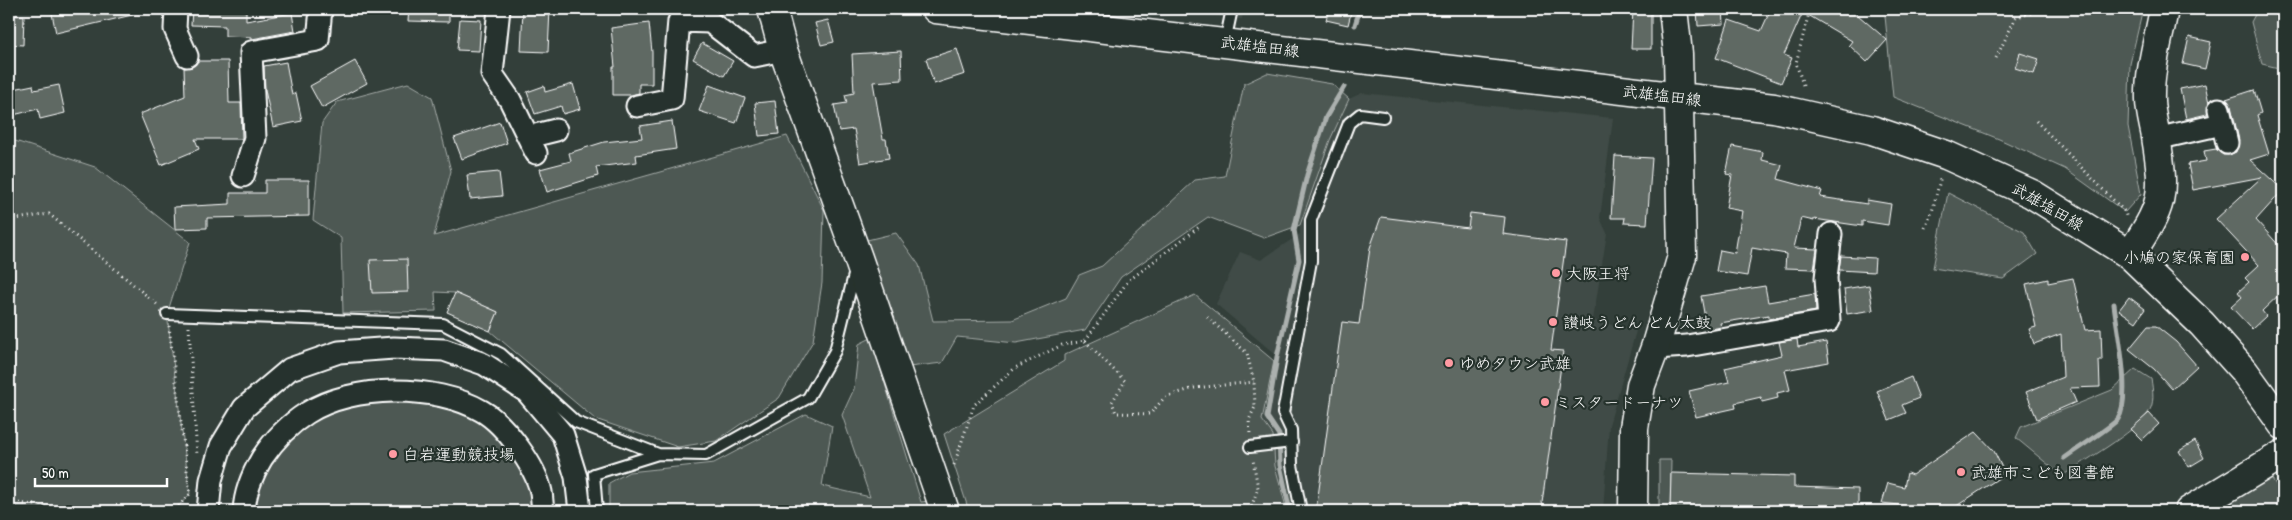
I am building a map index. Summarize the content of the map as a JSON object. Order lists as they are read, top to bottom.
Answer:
{
  "streets": {
    "main road": ["武雄塩田線"]
  },
  "places": [
    "小鳩の家保育園",
    "大阪王将",
    "讃岐うどん どん太鼓",
    "ゆめタウン武雄",
    "ミスタードーナツ",
    "白岩運動競技場",
    "武雄市こども図書館"
  ],
  "scale_bar": "50 m"
}
